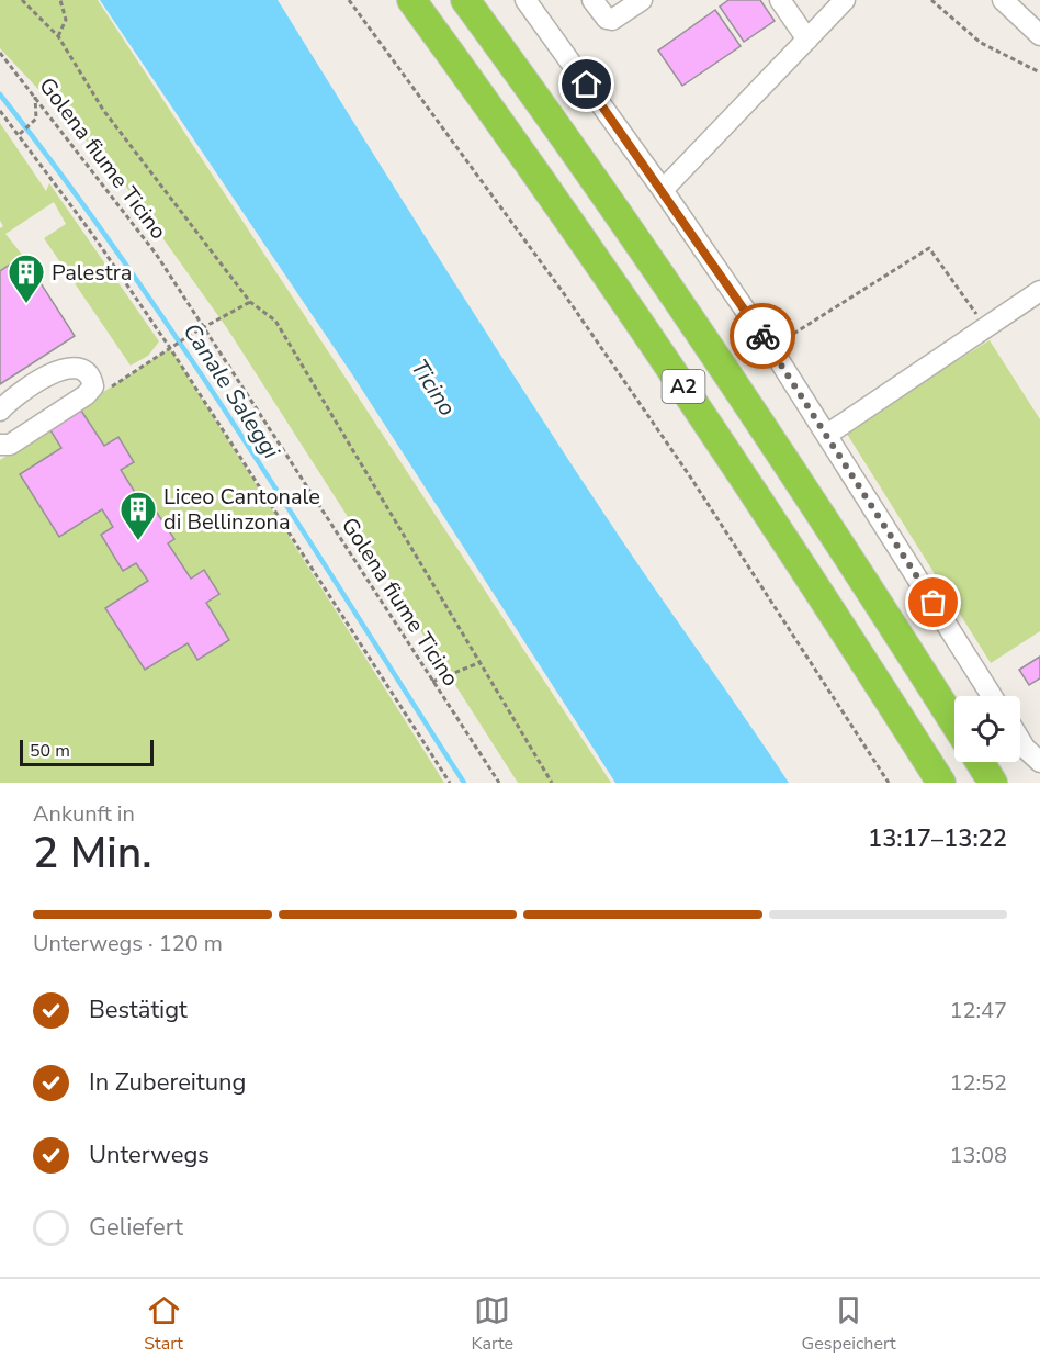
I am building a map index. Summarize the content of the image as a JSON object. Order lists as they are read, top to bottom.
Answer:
{
  "streets": {
    "highway": ["A2"],
    "path": ["Golena fiume Ticino"]
  },
  "water": ["Ticino", "Canale Saleggi"],
  "places": {
    "building": ["Palestra", "Liceo Cantonale di Bellinzona"]
  },
  "scale_bar": "50 m",
  "page": {
    "scale": "50 m",
    "heading": ["2 Min.", "Ankunft in", "13:17–13:22"],
    "bar": "Unterwegs · 120 m",
    "list": [
      ["Bestätigt", "12:47"],
      ["In Zubereitung", "12:52"],
      ["Unterwegs", "13:08"],
      "Geliefert"
    ],
    "tabs": ["Start", "Karte", "Gespeichert"]
  }
}
